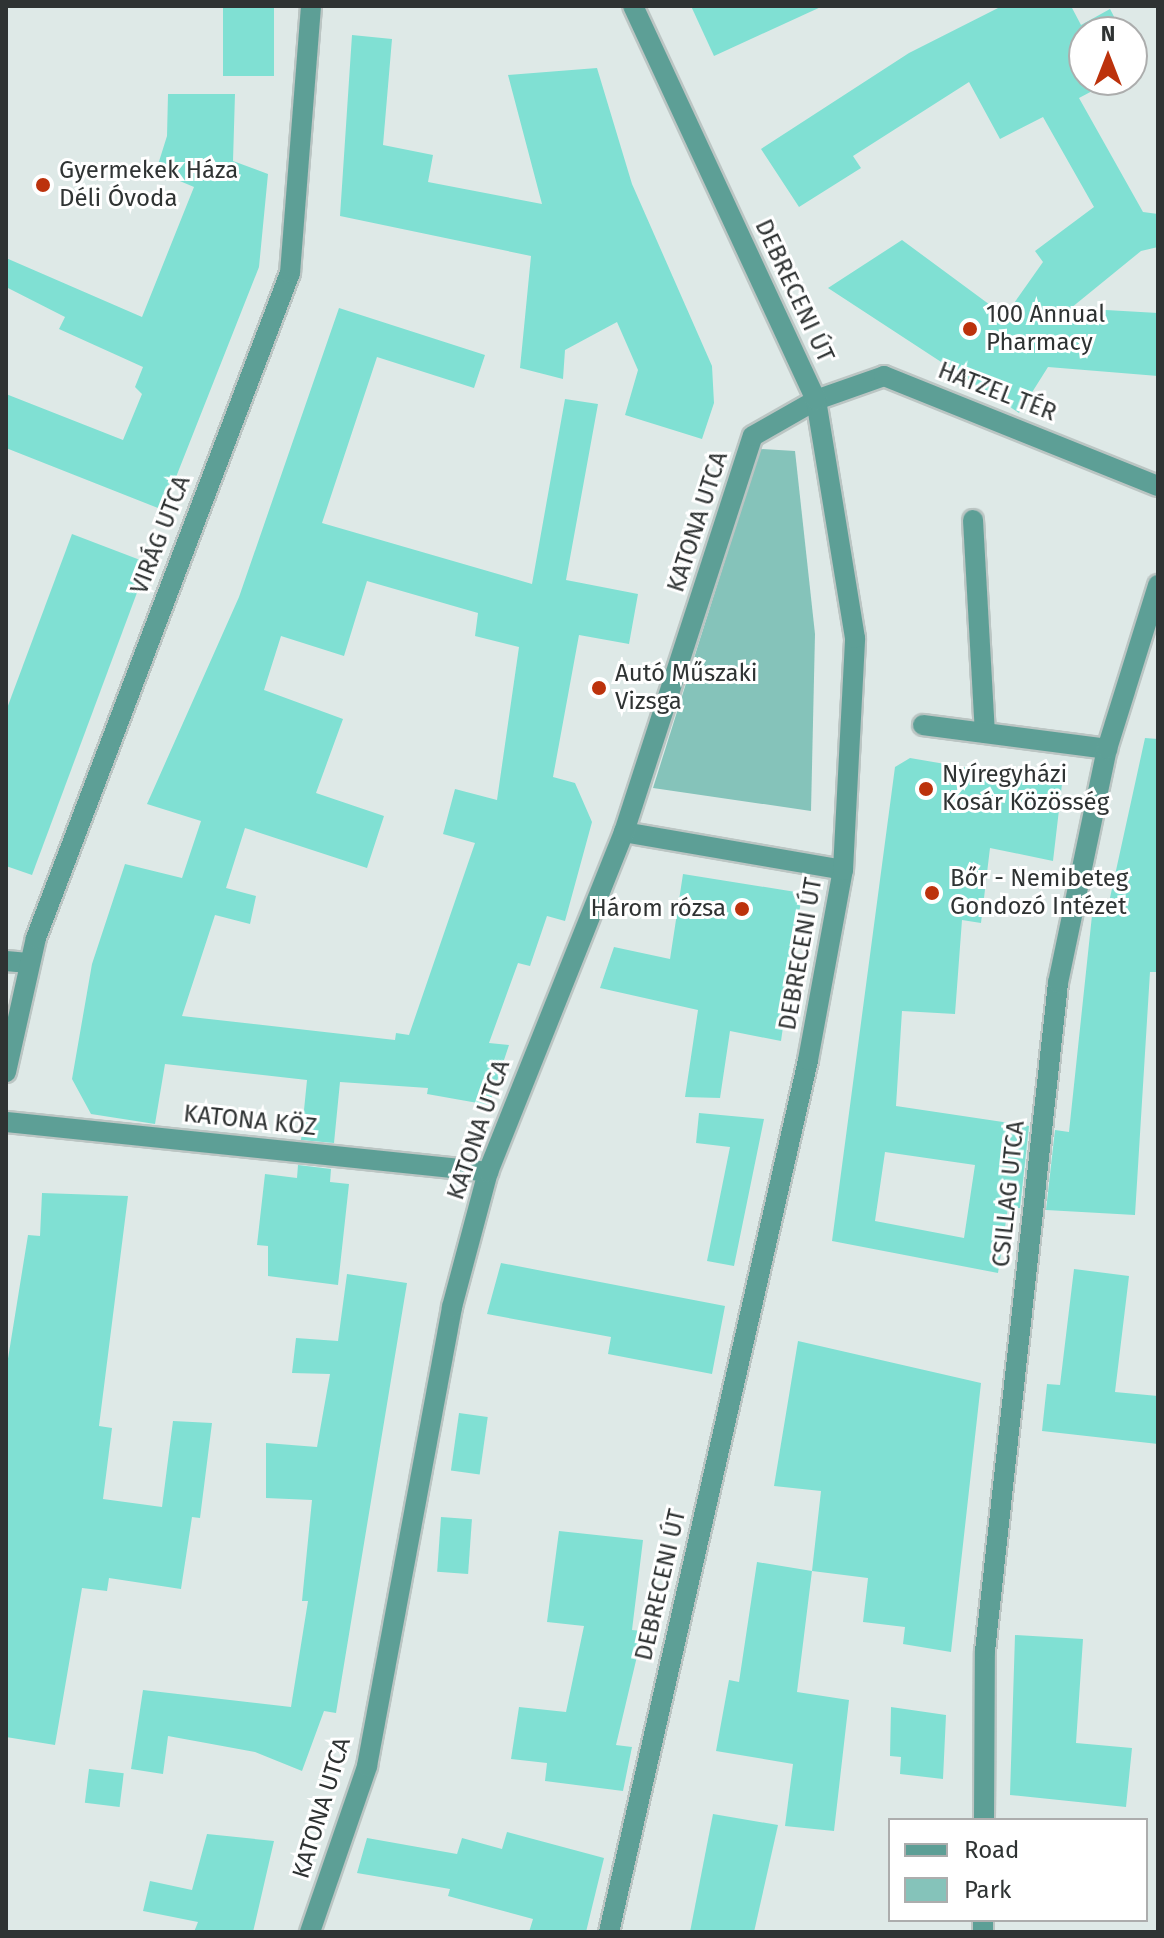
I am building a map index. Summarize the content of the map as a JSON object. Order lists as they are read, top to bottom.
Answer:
{
  "streets": {
    "street": [
      "DEBRECENI ÚT",
      "HATZEL TÉR",
      "KATONA UTCA",
      "VIRÁG UTCA",
      "KATONA KÖZ",
      "CSILLAG UTCA"
    ]
  },
  "crossings": [
    ["DEBRECENI ÚT", "HATZEL TÉR"],
    ["DEBRECENI ÚT", "KATONA UTCA"],
    ["HATZEL TÉR", "KATONA UTCA"],
    ["KATONA UTCA", "KATONA KÖZ"]
  ],
  "places": [
    "Gyermekek Háza Déli Óvoda",
    "100 Annual Pharmacy",
    "Autó Műszaki Vizsga",
    "Nyíregyházi Kosár Közösség",
    "Bőr - Nemibeteg Gondozó Intézet",
    "Három rózsa"
  ],
  "legend": ["Road", "Park"],
  "north": "top"
}
